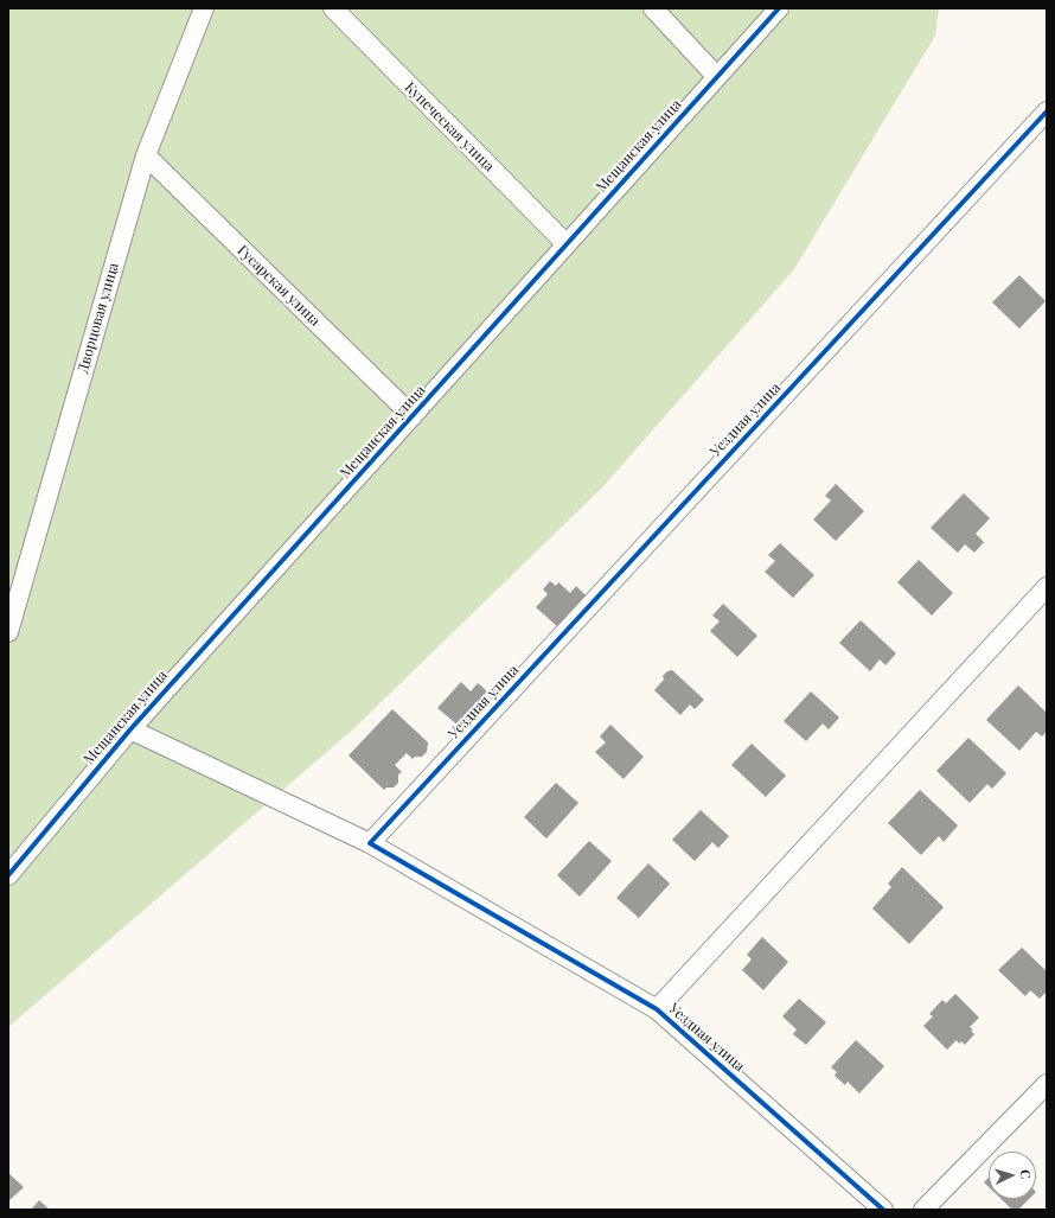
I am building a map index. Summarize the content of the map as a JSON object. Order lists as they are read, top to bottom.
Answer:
{
  "streets": {
    "street": [
      "Купеческая улица",
      "Мещанская улица",
      "Гусарская улица",
      "Дворцовая улица",
      "Уездная улица"
    ]
  },
  "crossings": [
    ["Купеческая улица", "Мещанская улица"],
    ["Мещанская улица", "Гусарская улица"],
    ["Гусарская улица", "Дворцовая улица"]
  ],
  "north": "right"
}
